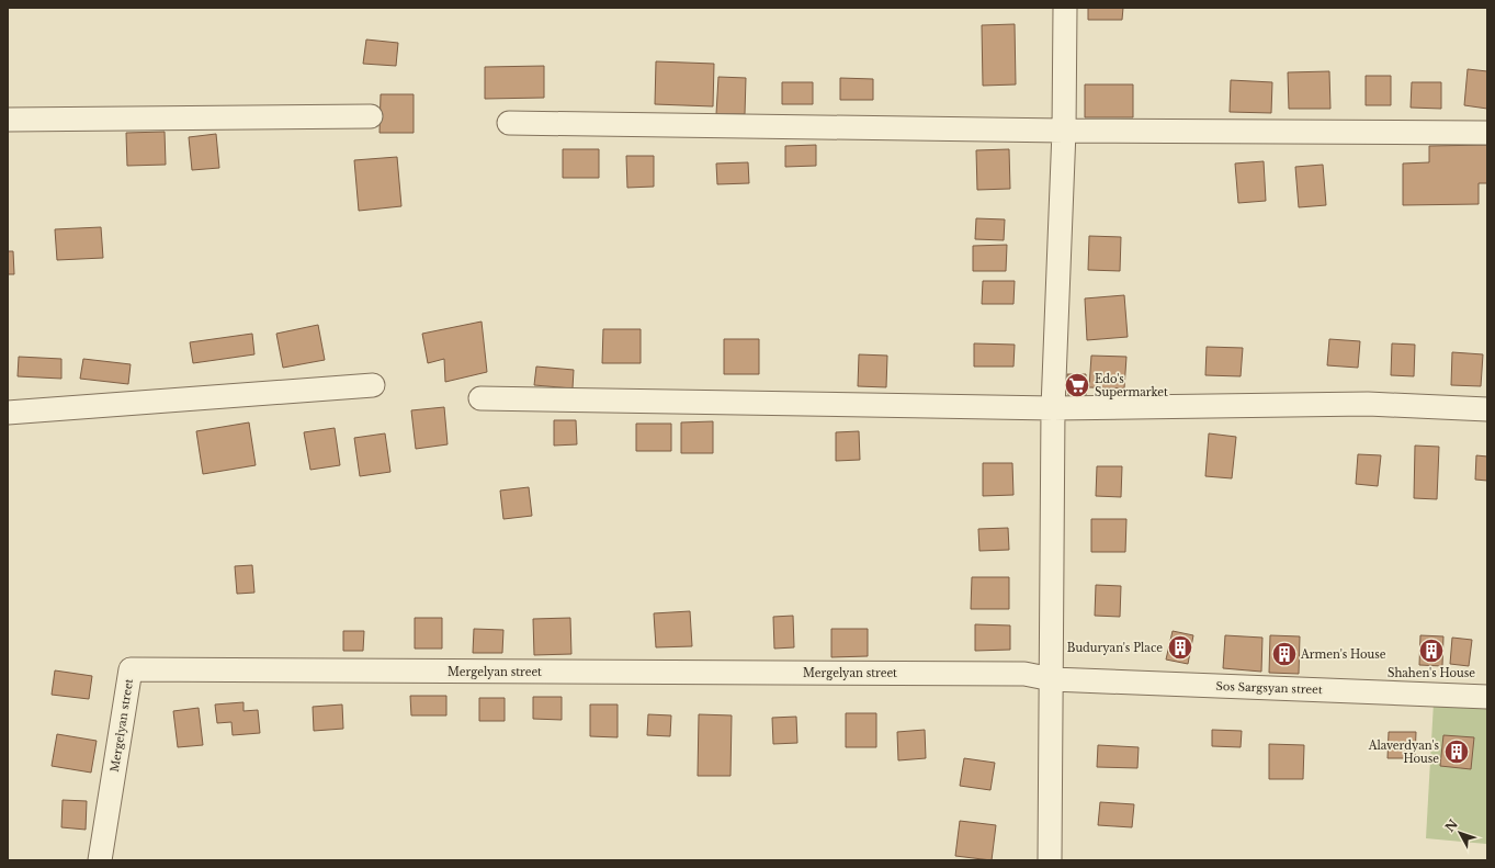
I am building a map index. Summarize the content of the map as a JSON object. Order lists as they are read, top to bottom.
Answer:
{
  "streets": {
    "street": ["Mergelyan street", "Sos Sargsyan street"]
  },
  "crossings": [
    ["Mergelyan street", "Sos Sargsyan street"]
  ],
  "places": {
    "supermarket": ["Edo's Supermarket"],
    "building": [
      "Buduryan's Place",
      "Shahen's House",
      "Armen's House",
      "Alaverdyan's House"
    ]
  },
  "north": "top left"
}
